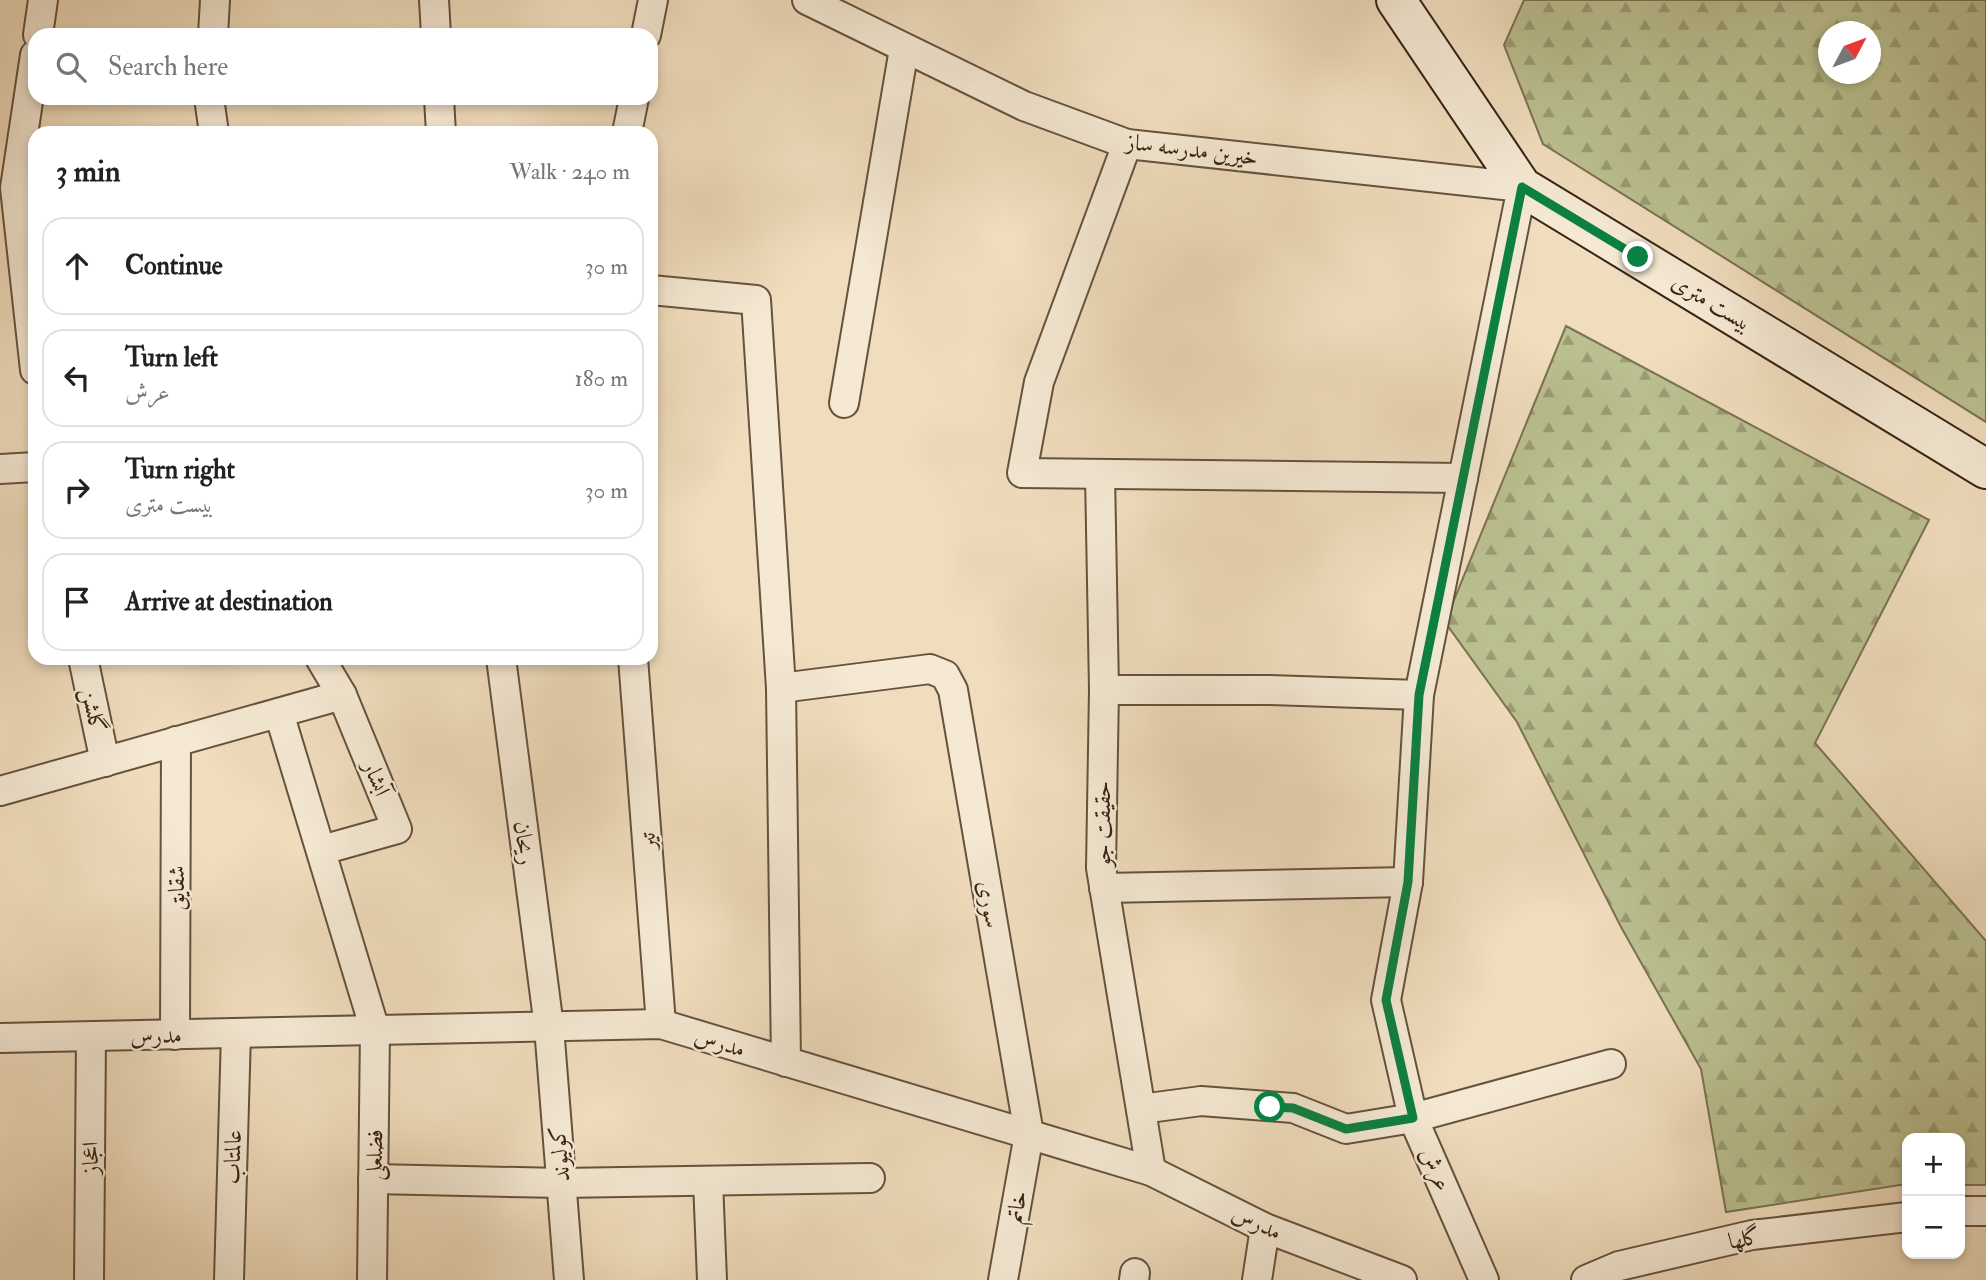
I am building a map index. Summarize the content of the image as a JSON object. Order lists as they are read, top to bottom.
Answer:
{
  "streets": {
    "street": [
      "خیرین مدرسه ساز",
      "بیست متری",
      "گلشن",
      "آبشار",
      "حقیقت جو",
      "تیر",
      "ریحان",
      "شقایق",
      "سوری",
      "مدرس",
      "کولیوند",
      "فضلعلی",
      "عالمتاب",
      "اعجاز",
      "عرش",
      "خاتم",
      "گلها"
    ]
  },
  "crossings": [
    ["خیرین مدرسه ساز", "بیست متری"],
    ["خیرین مدرسه ساز", "عرش"],
    ["بیست متری", "عرش"],
    ["آبشار", "فضلعلی"],
    ["حقیقت جو", "مدرس"],
    ["تیر", "مدرس"],
    ["ریحان", "مدرس"],
    ["ریحان", "کولیوند"],
    ["شقایق", "مدرس"],
    ["سوری", "مدرس"],
    ["سوری", "خاتم"],
    ["مدرس", "کولیوند"],
    ["مدرس", "فضلعلی"],
    ["مدرس", "عالمتاب"],
    ["مدرس", "اعجاز"],
    ["مدرس", "خاتم"]
  ],
  "north": "top right",
  "page": {
    "search": "Search here",
    "heading": ["3 min", "Walk · 240 m"],
    "list": [
      ["Continue", "30 m"],
      ["Turn left", "عرش", "180 m"],
      ["Turn right", "بیست متری", "30 m"],
      "Arrive at destination"
    ],
    "map_buttons": ["+", "−"]
  }
}
